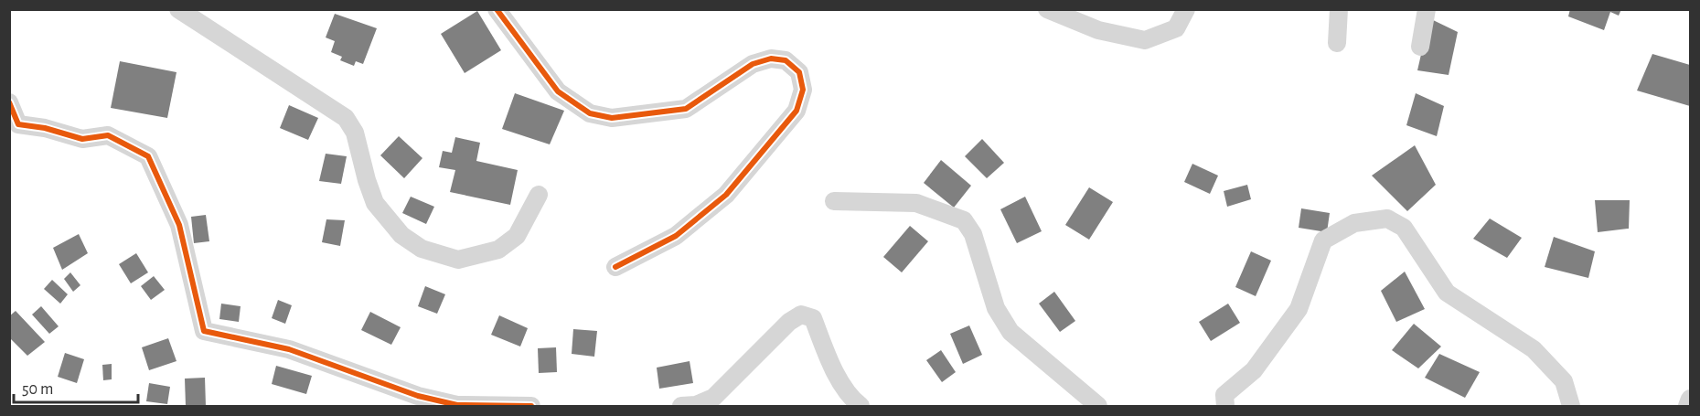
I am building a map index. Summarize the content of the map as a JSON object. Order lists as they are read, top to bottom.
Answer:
{
  "scale_bar": "50 m"
}
